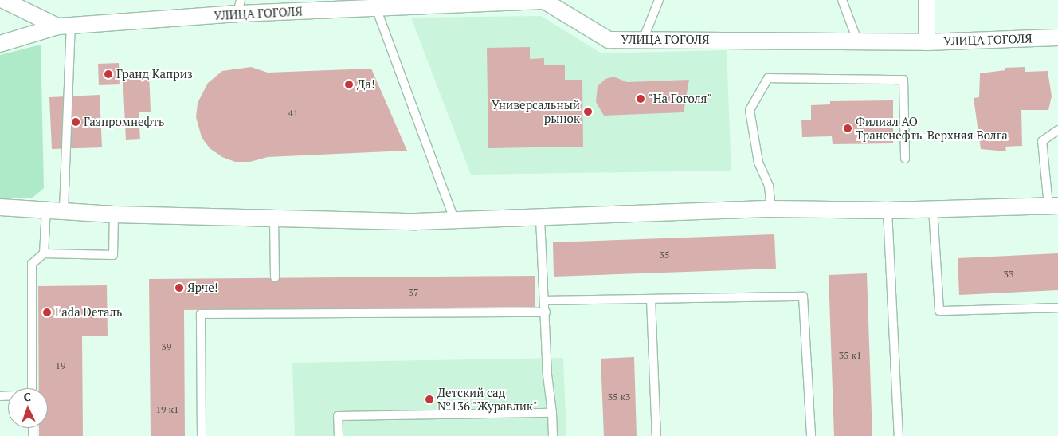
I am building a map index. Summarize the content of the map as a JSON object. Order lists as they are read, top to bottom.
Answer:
{
  "streets": {
    "street": ["УЛИЦА ГОГОЛЯ"]
  },
  "places": [
    "Гранд Каприз",
    "Да!",
    "\"На Гоголя\"",
    "Универсальный рынок",
    "Газпромнефть",
    "Филиал АО Транснефть-Верхняя Волга",
    "Ярче!",
    "Lada Dеталь",
    "Детский сад №136 \"Журавлик\""
  ],
  "house_numbers": [
    "41",
    "35",
    "33",
    "37",
    "39",
    "35 к1",
    "19",
    "35 к3",
    "19 к1"
  ],
  "north": "top"
}
